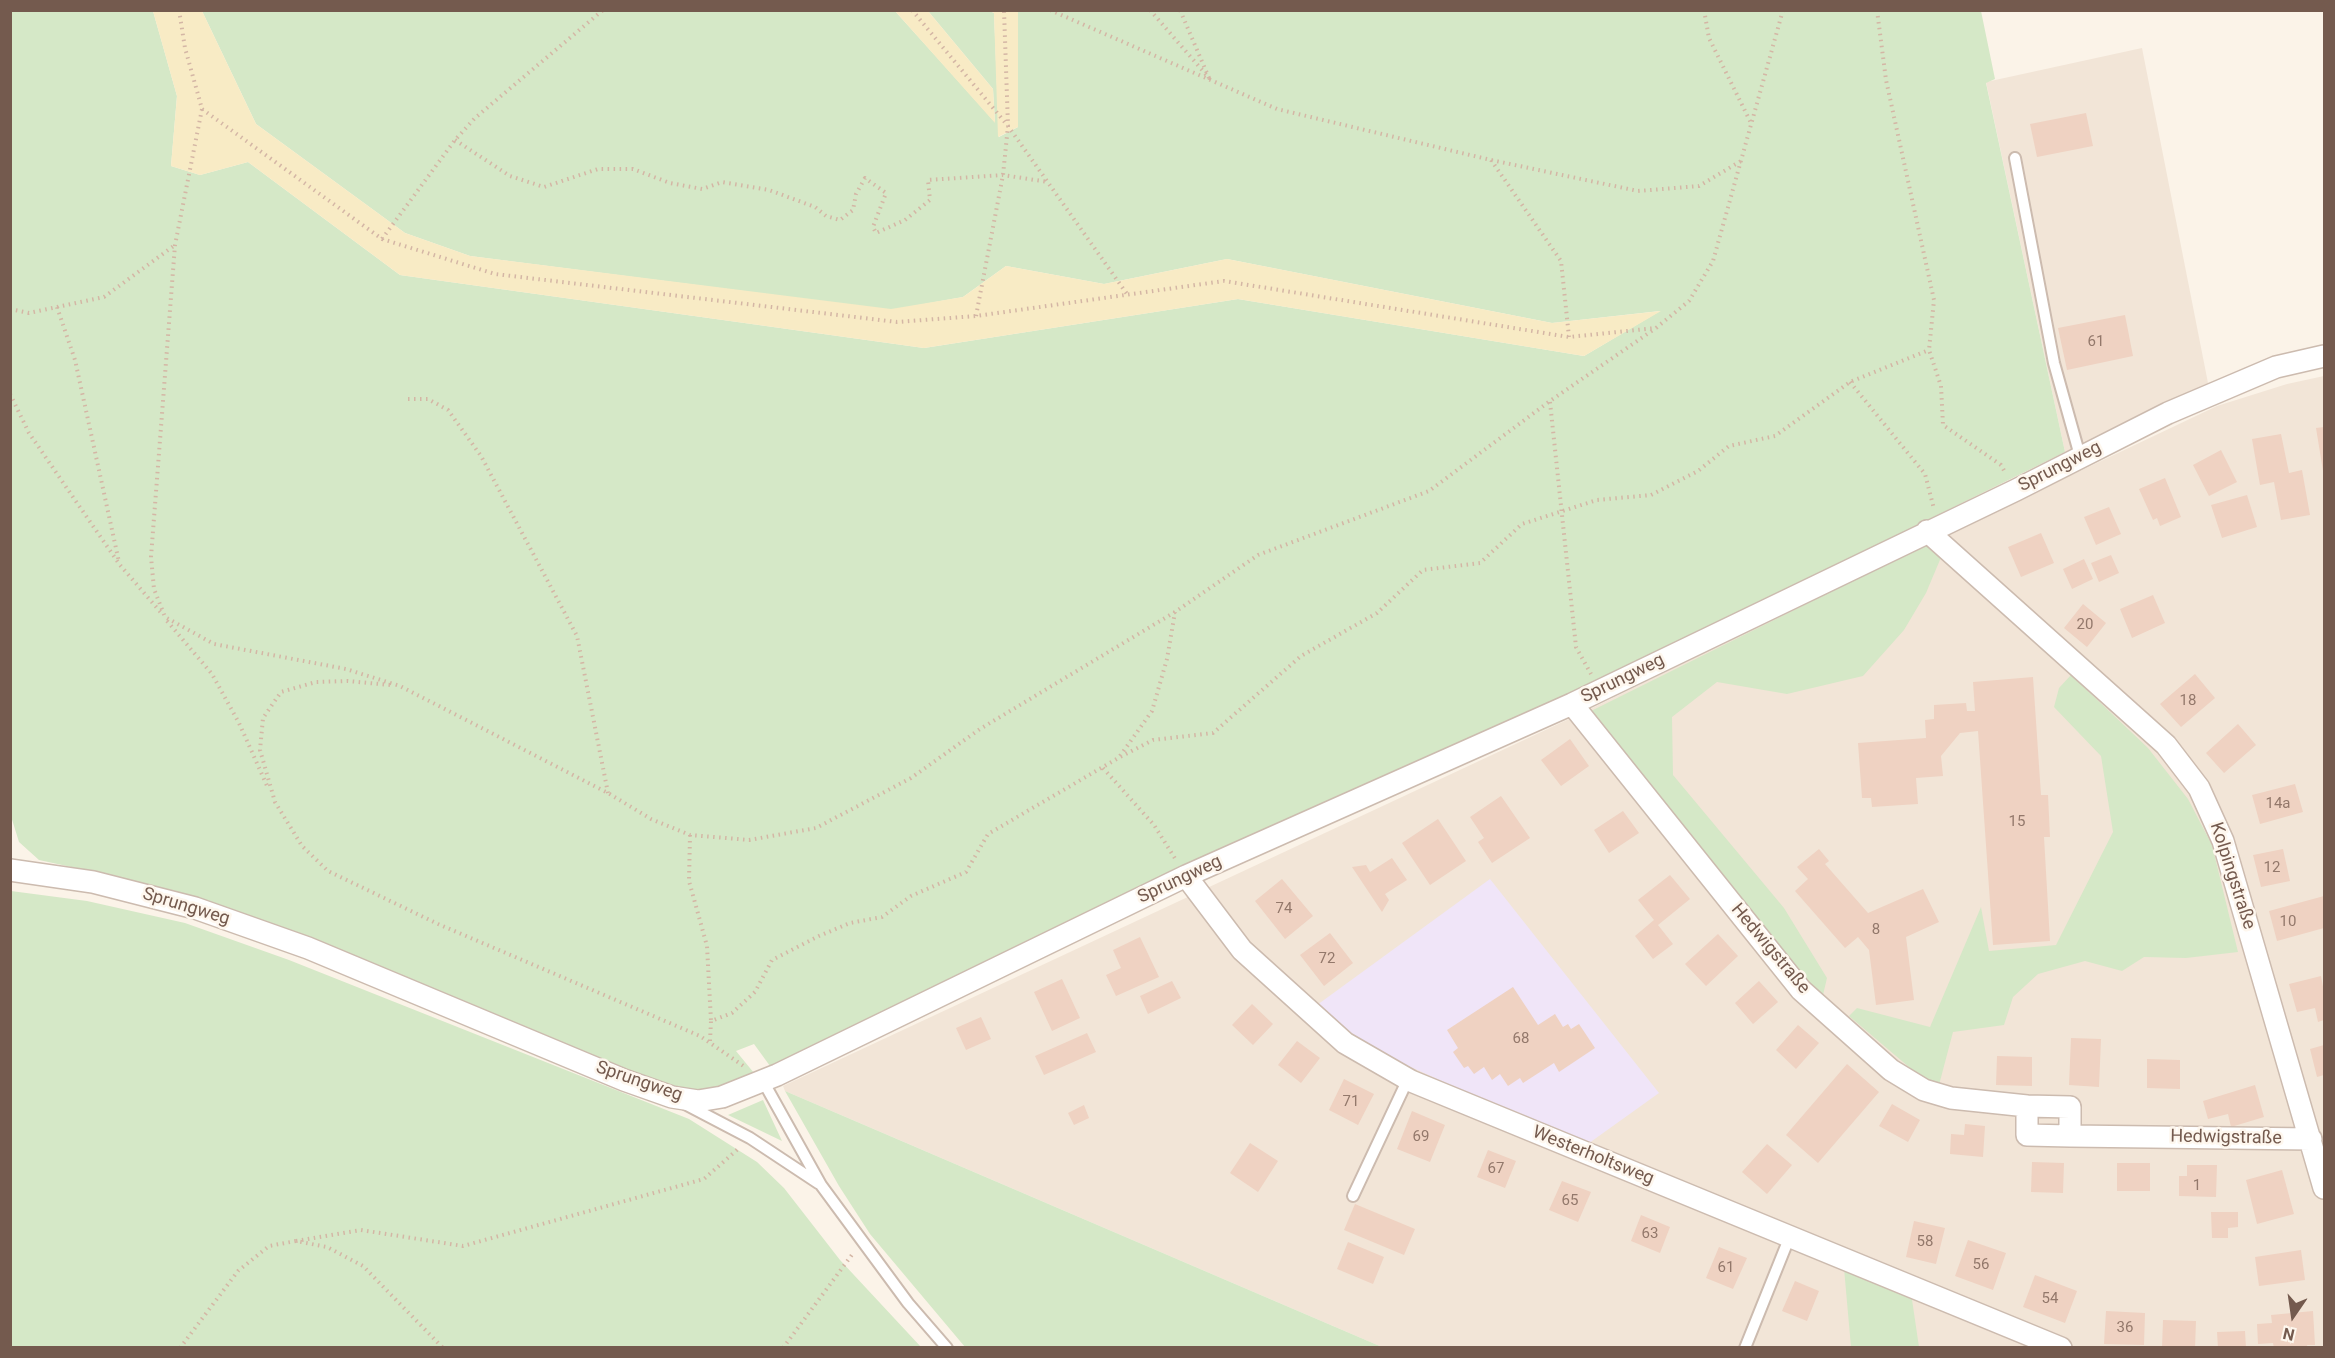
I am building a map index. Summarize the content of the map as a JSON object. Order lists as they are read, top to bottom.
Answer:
{
  "streets": {
    "street": [
      "Sprungweg",
      "Kolpingstraße",
      "Hedwigstraße",
      "Westerholtsweg"
    ]
  },
  "crossings": [
    ["Sprungweg", "Kolpingstraße"],
    ["Sprungweg", "Hedwigstraße"],
    ["Sprungweg", "Westerholtsweg"],
    ["Kolpingstraße", "Hedwigstraße"]
  ],
  "house_numbers": [
    "61",
    "20",
    "18",
    "14a",
    "15",
    "12",
    "74",
    "10",
    "8",
    "72",
    "68",
    "71",
    "69",
    "67",
    "1",
    "65",
    "63",
    "58",
    "56",
    "61",
    "54",
    "36"
  ],
  "north": "bottom"
}
